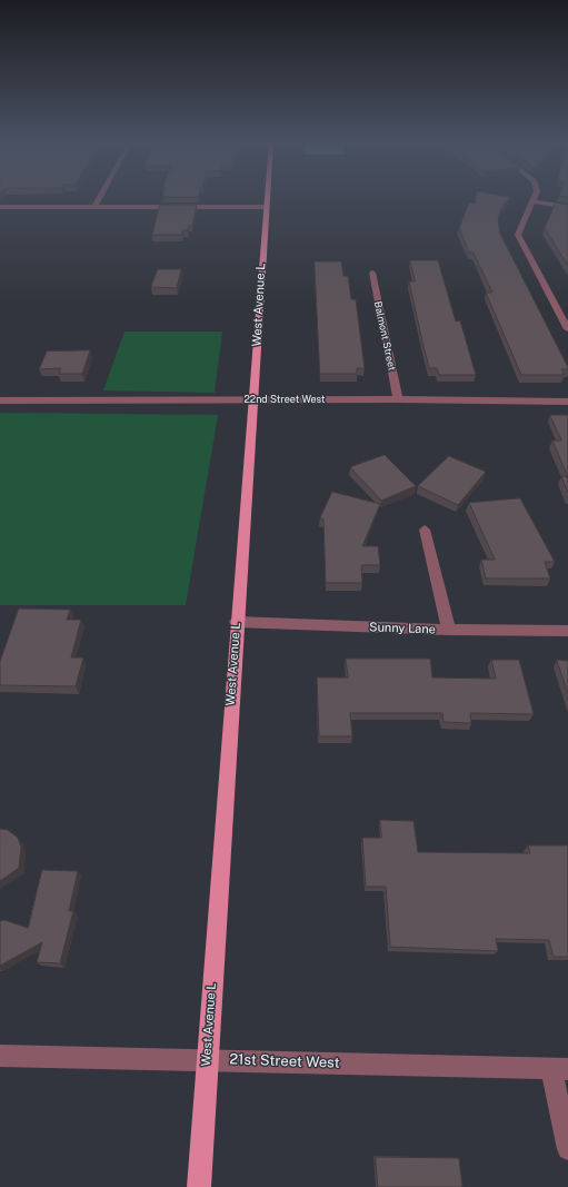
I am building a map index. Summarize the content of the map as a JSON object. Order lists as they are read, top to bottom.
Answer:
{
  "streets": {
    "main road": ["West Avenue L"],
    "street": [
      "Balmont Street",
      "22nd Street West",
      "Sunny Lane",
      "21st Street West"
    ]
  },
  "crossings": [
    ["West Avenue L", "22nd Street West"],
    ["West Avenue L", "Sunny Lane"],
    ["West Avenue L", "21st Street West"],
    ["Balmont Street", "22nd Street West"]
  ]
}
